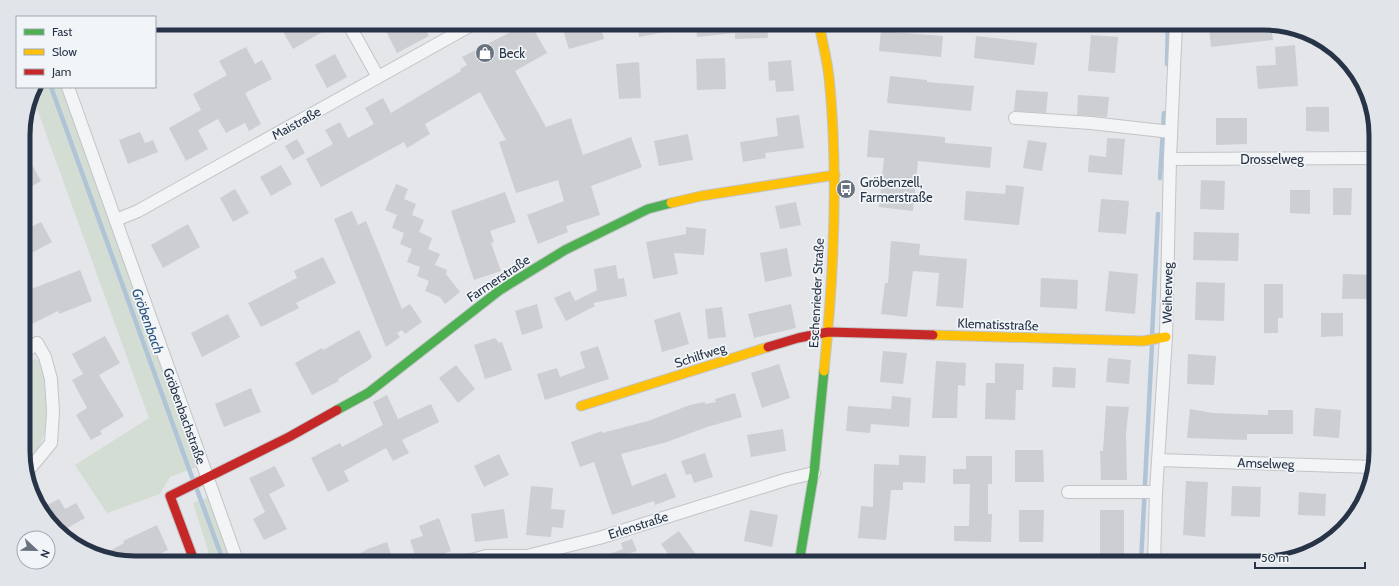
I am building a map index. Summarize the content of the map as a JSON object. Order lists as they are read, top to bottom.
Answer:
{
  "streets": {
    "street": [
      "Maistraße",
      "Drosselweg",
      "Farmerstraße",
      "Eschenrieder Straße",
      "Weiherweg",
      "Klematisstraße",
      "Schilfweg",
      "Gröbenbachstraße",
      "Amselweg",
      "Erlenstraße"
    ]
  },
  "crossings": [
    ["Maistraße", "Gröbenbachstraße"],
    ["Drosselweg", "Weiherweg"],
    ["Farmerstraße", "Eschenrieder Straße"],
    ["Farmerstraße", "Gröbenbachstraße"],
    ["Eschenrieder Straße", "Klematisstraße"],
    ["Eschenrieder Straße", "Schilfweg"],
    ["Eschenrieder Straße", "Erlenstraße"],
    ["Weiherweg", "Klematisstraße"],
    ["Weiherweg", "Amselweg"],
    ["Klematisstraße", "Schilfweg"]
  ],
  "water": ["Gröbenbach"],
  "places": {
    "shop": ["Beck"],
    "bus stop": ["Gröbenzell, Farmerstraße"]
  },
  "legend": ["Fast", "Slow", "Jam"],
  "scale_bar": "50 m",
  "north": "right"
}
